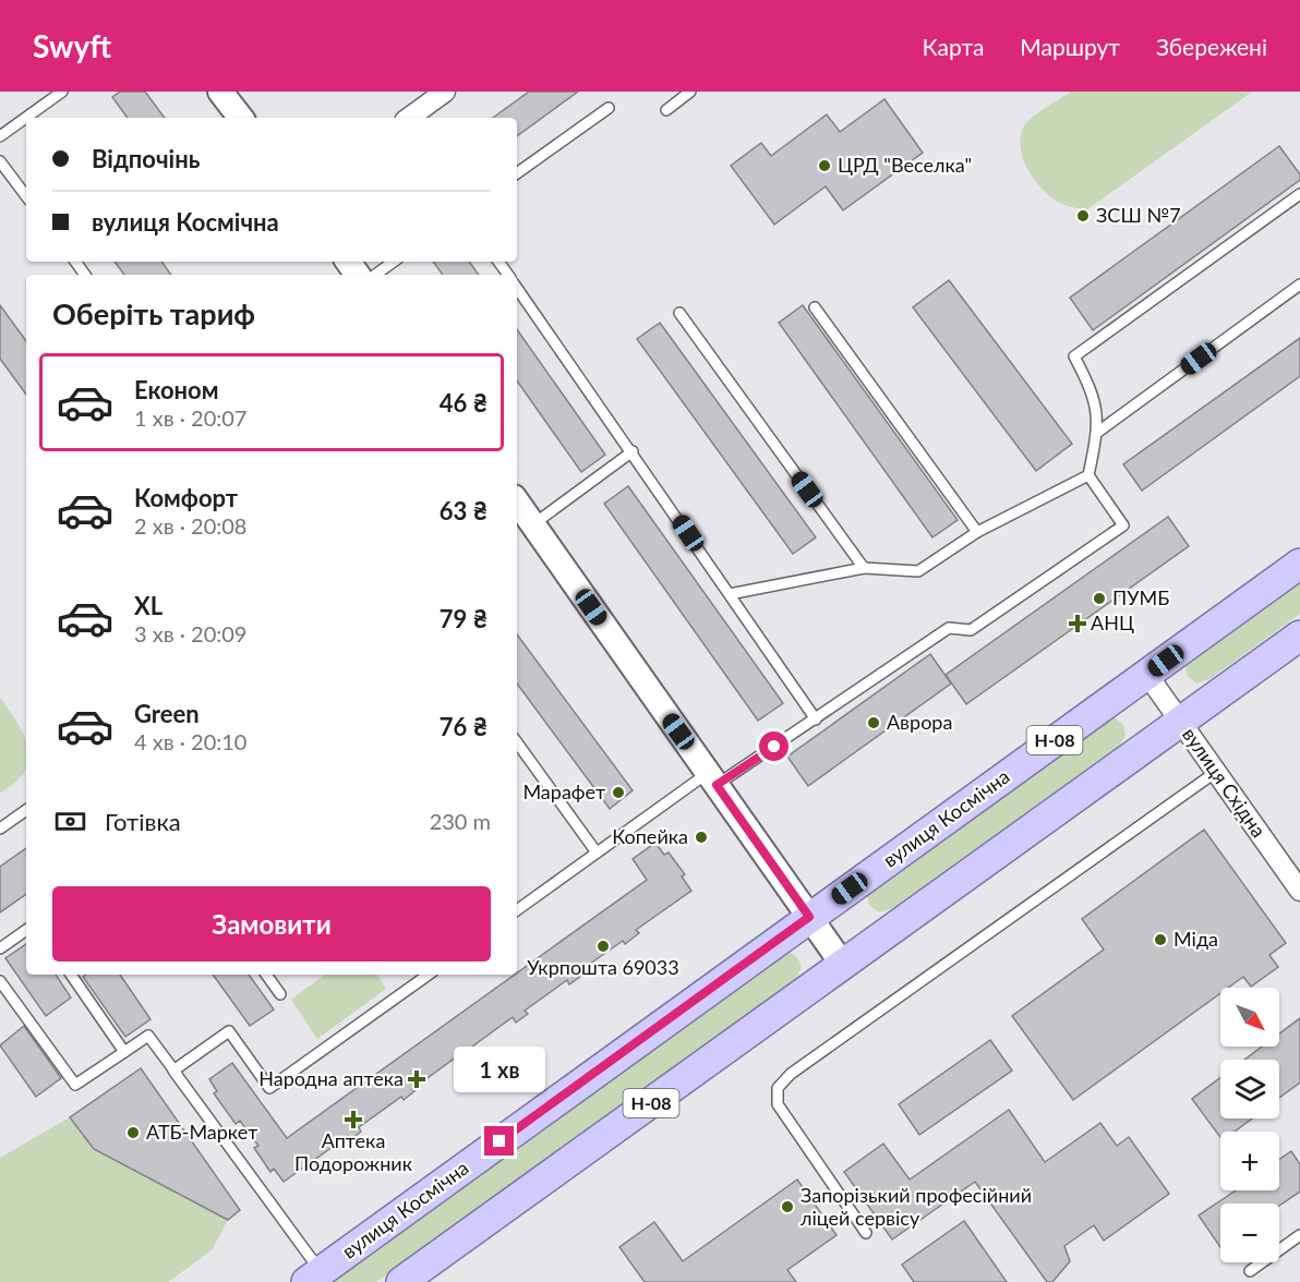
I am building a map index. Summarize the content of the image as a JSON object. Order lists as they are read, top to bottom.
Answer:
{
  "streets": {
    "main road": ["Н-08", "вулиця Космічна"],
    "street": ["вулиця Східна"]
  },
  "crossings": [
    ["Н-08", "вулиця Східна"],
    ["вулиця Східна", "вулиця Космічна"]
  ],
  "places": {
    "other": [
      "ЦРД \"Веселка\"",
      "ЗСШ №7",
      "ПУМБ",
      "Аврора",
      "Марафет",
      "Копейка",
      "Міда",
      "Укрпошта 69033",
      "АТБ-Маркет",
      "Запорізький професійний ліцей сервісу"
    ],
    "health": ["АНЦ", "Народна аптека", "Аптека Подорожник"]
  },
  "north": "bottom right",
  "page": {
    "header": "Swyft",
    "nav": ["Карта", "Маршрут", "Збережені"],
    "banner": ["Відпочінь", "вулиця Космічна"],
    "heading": "Оберіть тариф",
    "list": [
      {
        "name": "Економ",
        "note": "1 хв · 20:07",
        "value": "46 ₴"
      },
      {
        "name": "Комфорт",
        "note": "2 хв · 20:08",
        "value": "63 ₴"
      },
      {
        "name": "XL",
        "note": "3 хв · 20:09",
        "value": "79 ₴"
      },
      {
        "name": "Green",
        "note": "4 хв · 20:10",
        "value": "76 ₴"
      }
    ],
    "pay": ["Готівка", "230 m"],
    "buttons": "Замовити",
    "map_buttons": ["+", "−"],
    "bubble": "1 хв"
  }
}
